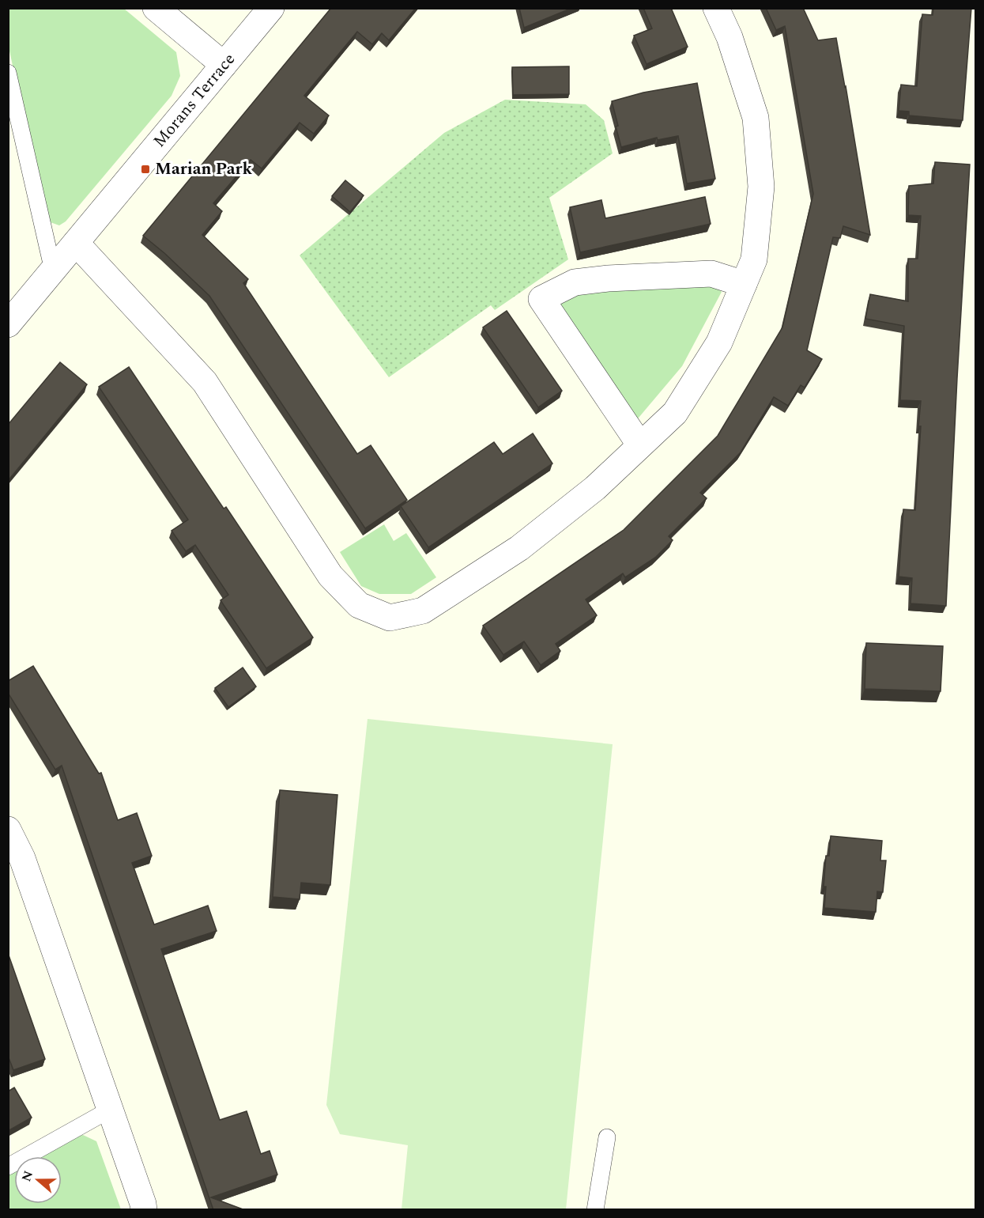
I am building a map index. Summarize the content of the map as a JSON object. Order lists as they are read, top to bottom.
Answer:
{
  "streets": {
    "street": ["Morans Terrace"]
  },
  "places": {
    "transit": ["Marian Park"]
  },
  "north": "left"
}
